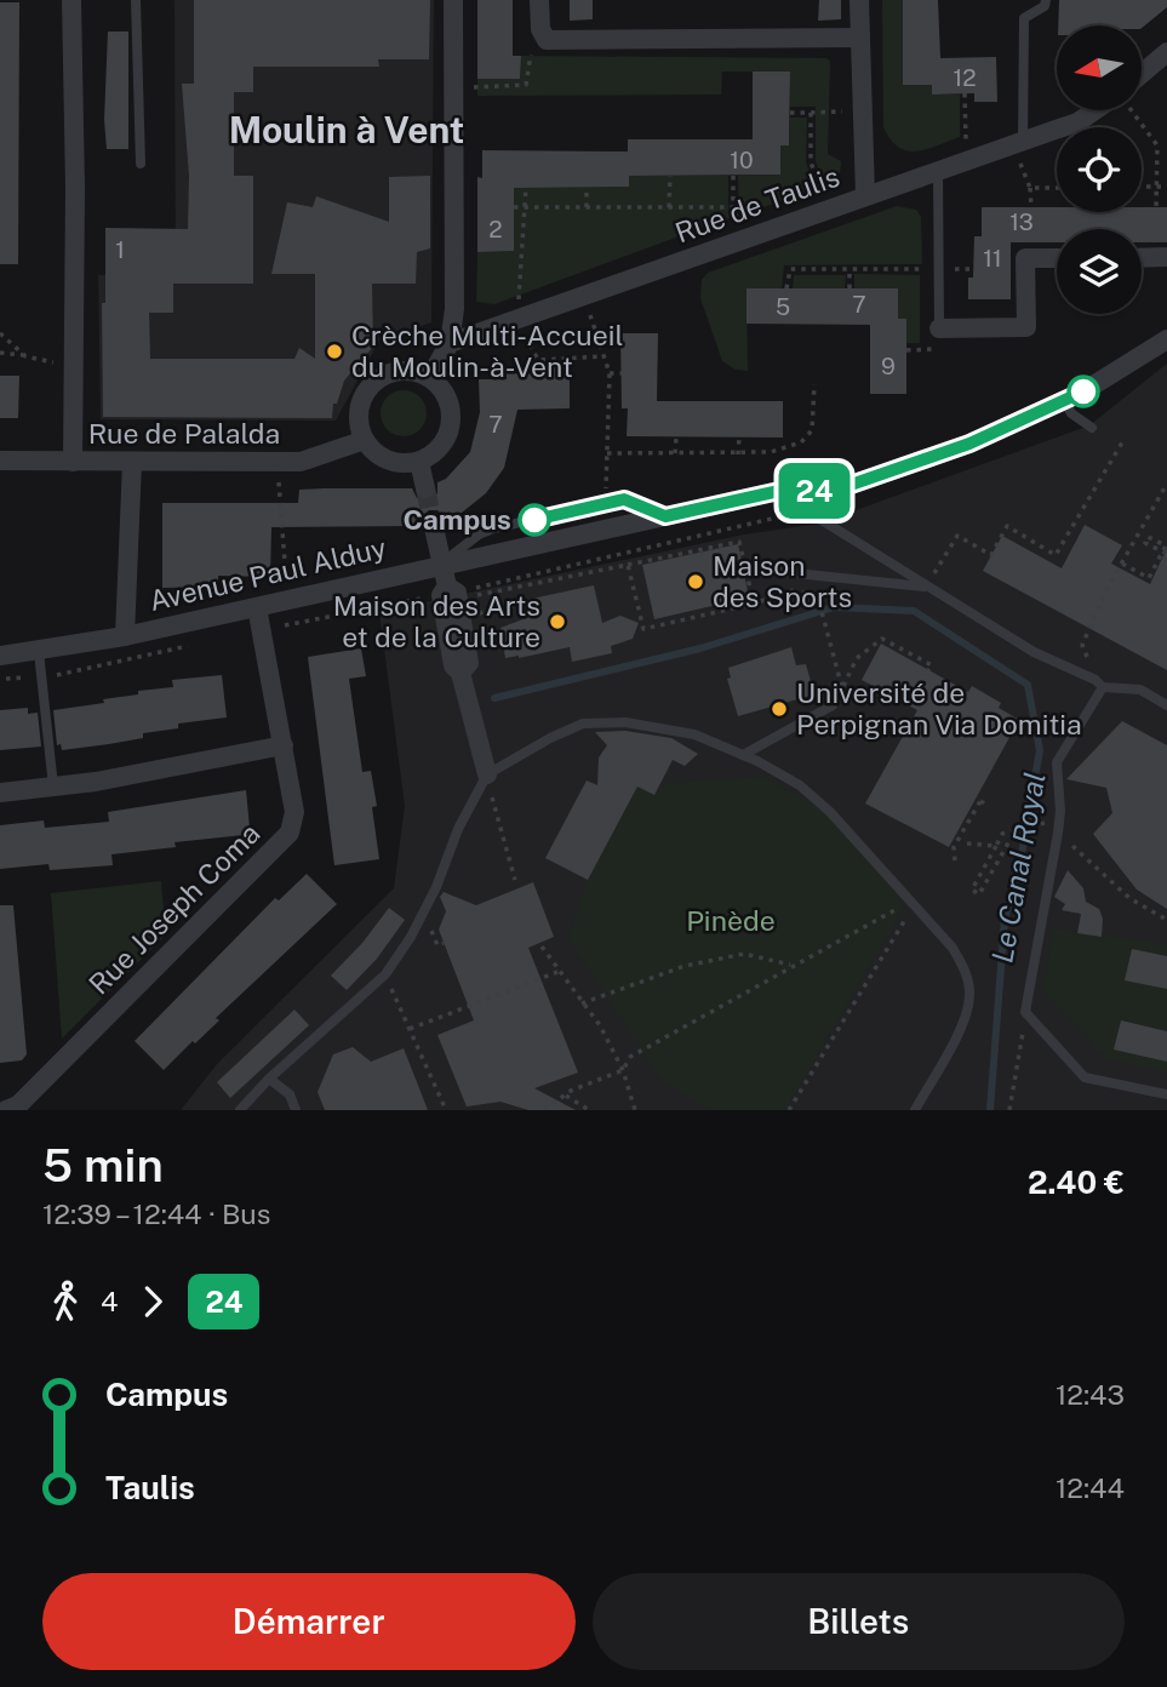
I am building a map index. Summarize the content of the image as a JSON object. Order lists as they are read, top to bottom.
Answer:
{
  "streets": {
    "street": [
      "Rue de Taulis",
      "Rue de Palalda",
      "Avenue Paul Alduy",
      "Rue Joseph Coma"
    ]
  },
  "crossings": [
    ["Avenue Paul Alduy", "Rue Joseph Coma"]
  ],
  "districts": ["Moulin à Vent"],
  "water": ["Le Canal Royal"],
  "parks": ["Pinède"],
  "places": [
    "Crèche Multi-Accueil du Moulin-à-Vent",
    "Campus",
    "Maison des Sports",
    "Maison des Arts et de la Culture",
    "Université de Perpignan Via Domitia"
  ],
  "lines": ["bus line 24"],
  "house_numbers": [
    "12",
    "10",
    "13",
    "2",
    "1",
    "11",
    "7",
    "5",
    "9",
    "7"
  ],
  "north": "left",
  "page": {
    "on_map": "24",
    "heading": ["5 min", "12:39 – 12:44 · Bus", "2.40 €"],
    "legs": ["4", "24"],
    "list": [
      {
        "name": "Campus",
        "value": "12:43"
      },
      {
        "name": "Taulis",
        "value": "12:44"
      }
    ],
    "buttons": ["Démarrer", "Billets"]
  }
}
